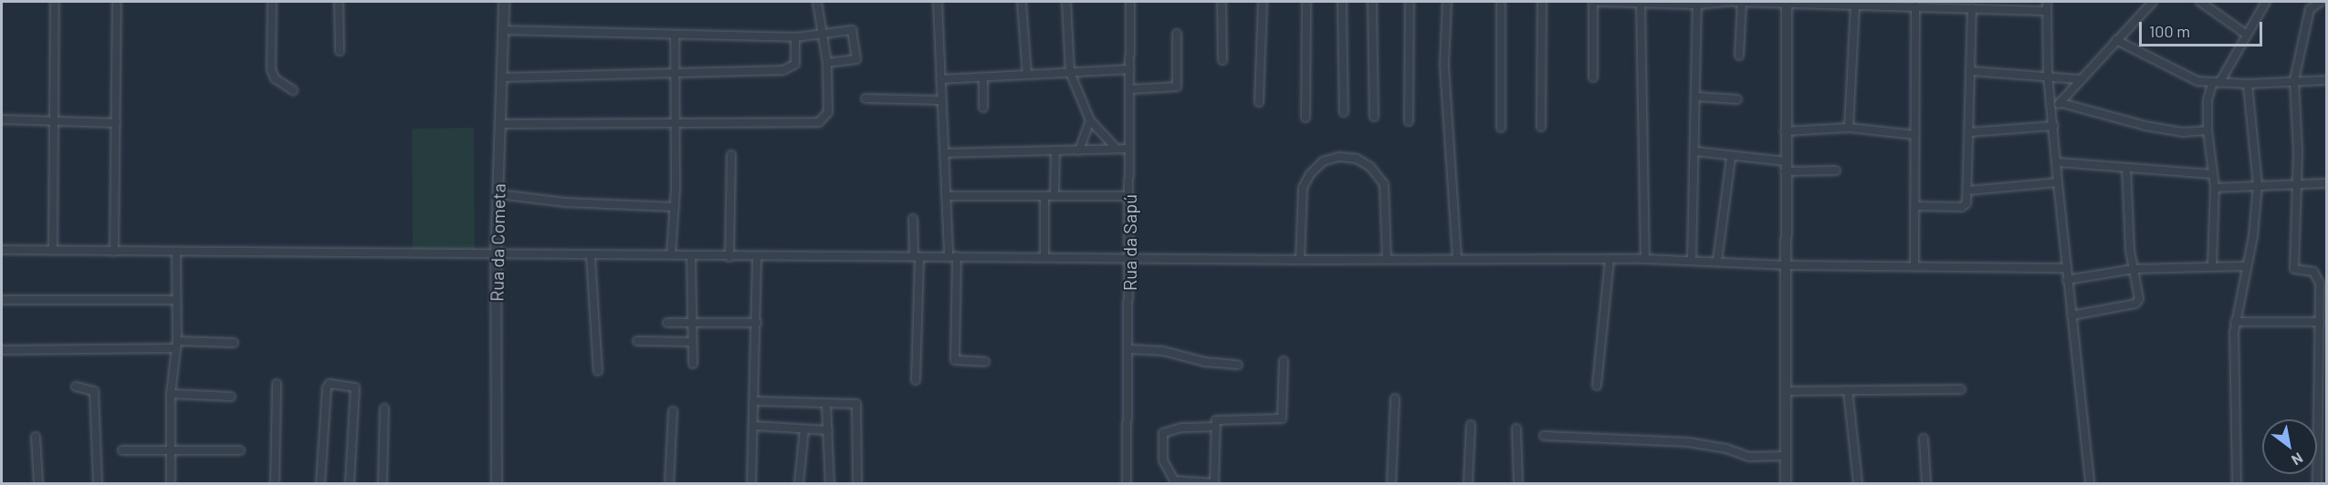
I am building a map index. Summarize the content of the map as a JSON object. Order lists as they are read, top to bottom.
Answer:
{
  "streets": {
    "street": ["Rua da Cometa", "Rua da Sapú"]
  },
  "scale_bar": "100 m",
  "north": "bottom right"
}
